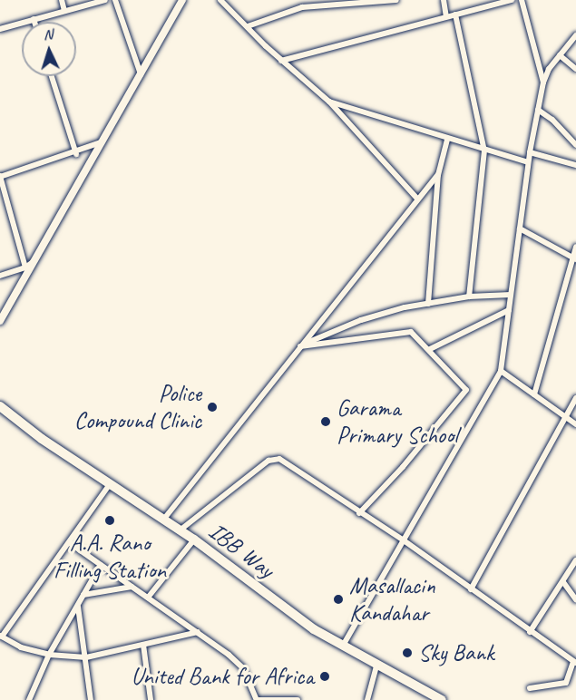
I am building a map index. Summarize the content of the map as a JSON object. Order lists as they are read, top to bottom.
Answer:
{
  "streets": {
    "highway": ["IBB Way"]
  },
  "places": [
    "Police Compound Clinic",
    "Garama Primary School",
    "A.A. Rano Filling Station",
    "Masallacin Kandahar",
    "Sky Bank",
    "United Bank for Africa"
  ],
  "north": "top"
}
